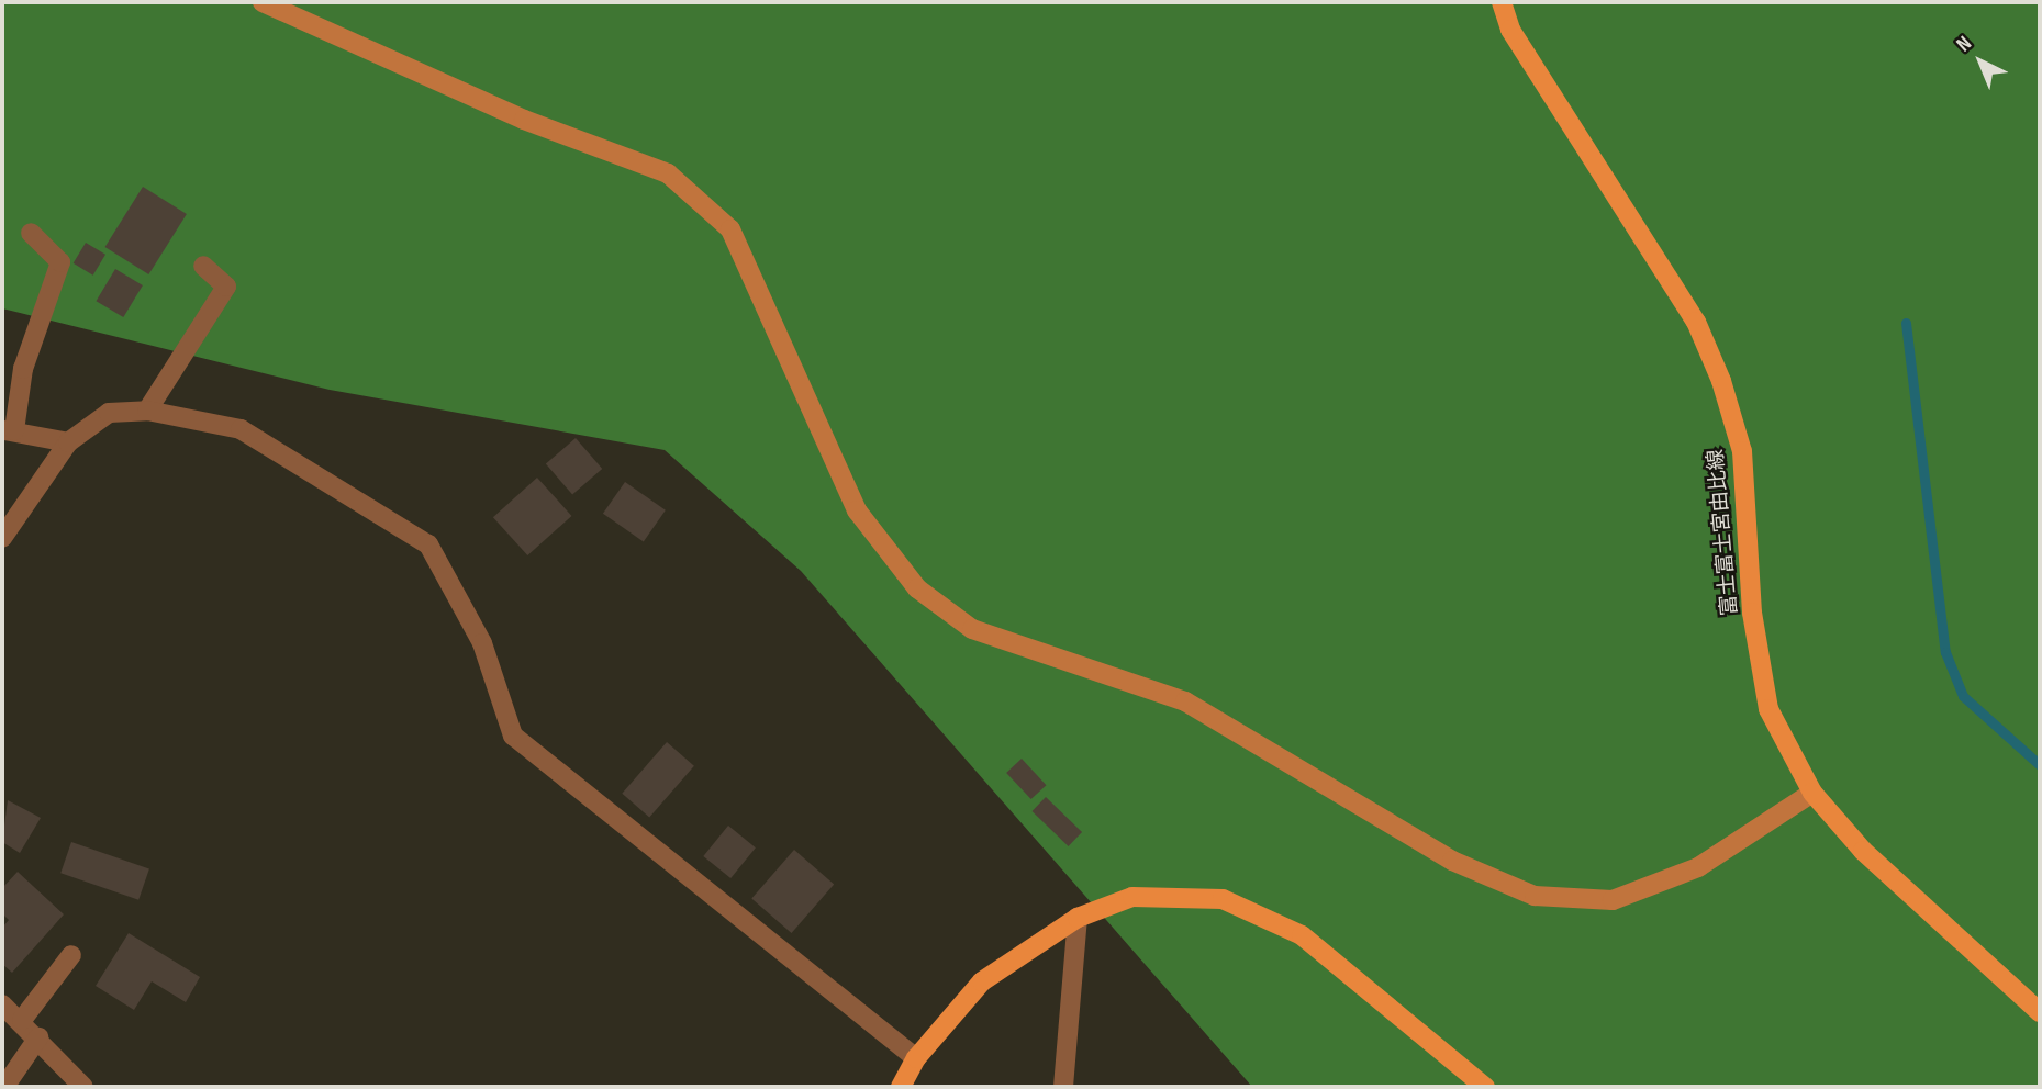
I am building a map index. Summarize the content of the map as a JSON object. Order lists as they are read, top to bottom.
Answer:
{
  "streets": {
    "main road": ["富士富士宮由比線"]
  },
  "north": "top left"
}
